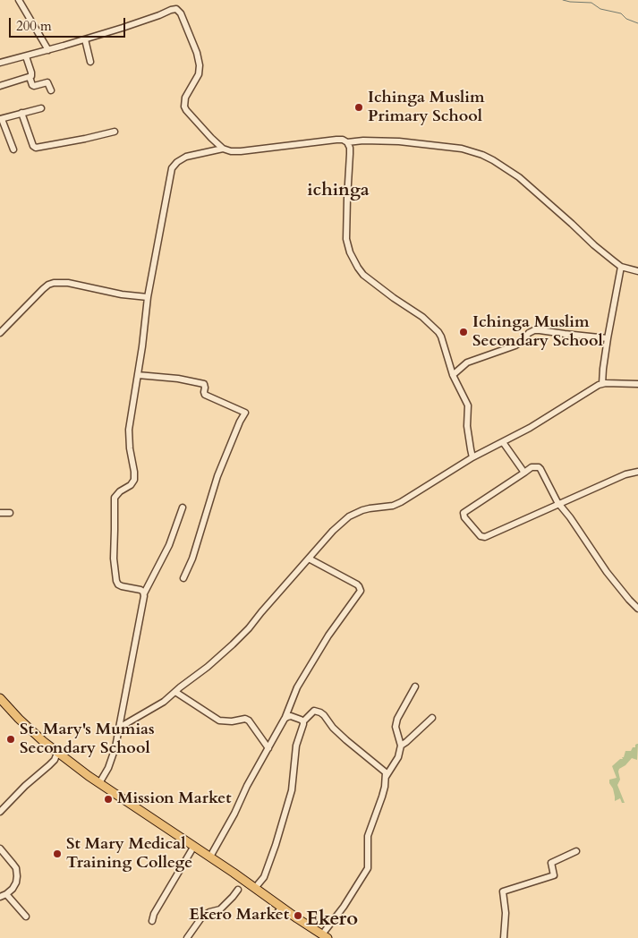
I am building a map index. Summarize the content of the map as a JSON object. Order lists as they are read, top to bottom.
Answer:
{
  "districts": ["ichinga", "Ekero"],
  "places": [
    "Ichinga Muslim Primary School",
    "Ichinga Muslim Secondary School",
    "St. Mary's Mumias Secondary School",
    "Mission Market",
    "St Mary Medical Training College",
    "Ekero Market"
  ],
  "scale_bar": "200 m"
}
